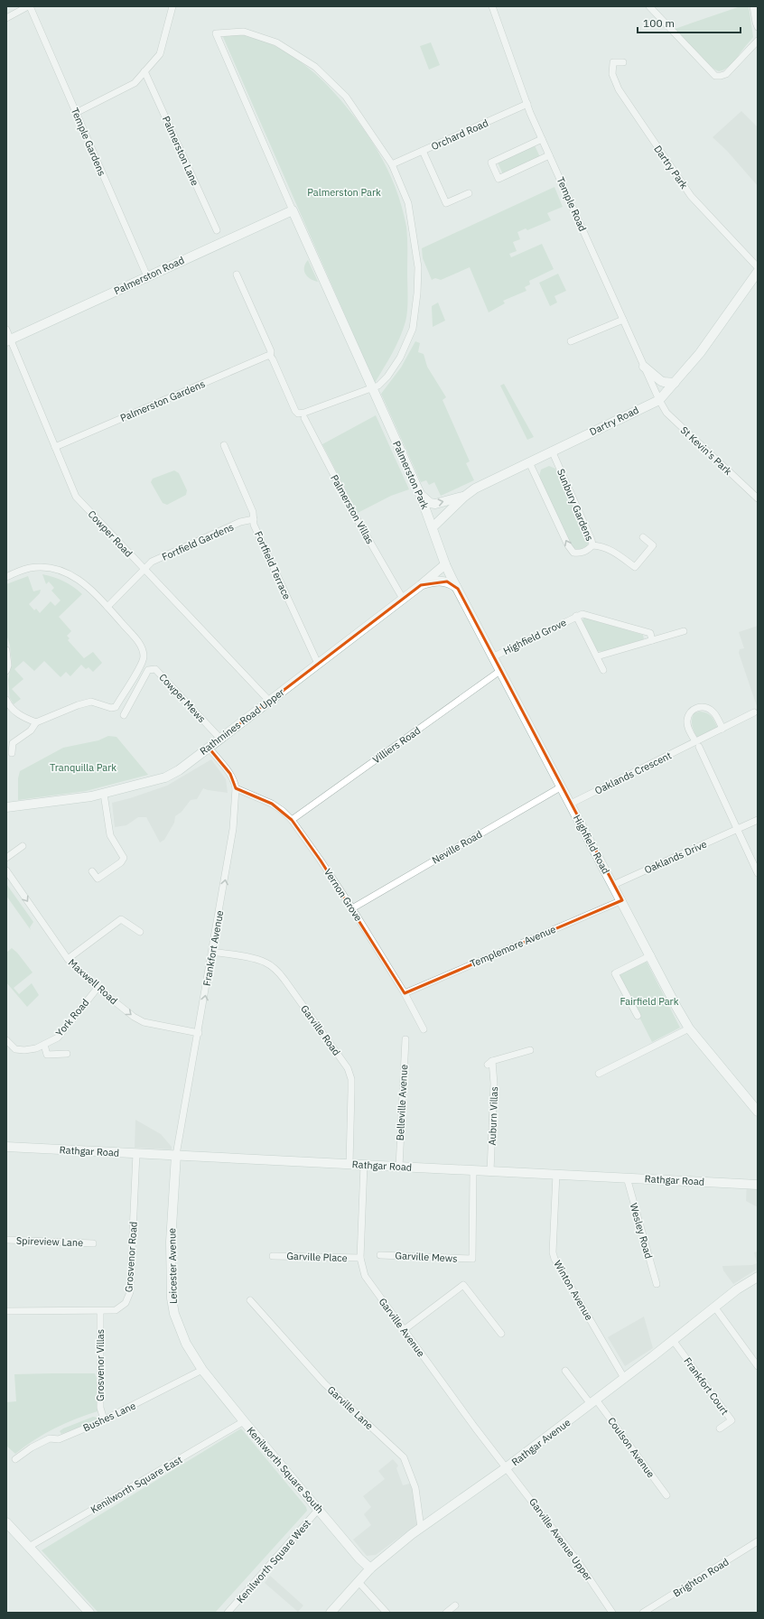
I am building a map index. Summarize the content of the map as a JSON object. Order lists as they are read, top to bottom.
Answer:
{
  "streets": {
    "street": [
      "Orchard Road",
      "Temple Gardens",
      "Palmerston Lane",
      "Dartry Park",
      "Temple Road",
      "Palmerston Road",
      "Palmerston Gardens",
      "Dartry Road",
      "St Kevin's Park",
      "Palmerston Park",
      "Sunbury Gardens",
      "Palmerston Villas",
      "Cowper Road",
      "Fortfield Gardens",
      "Fortfield Terrace",
      "Highfield Grove",
      "Cowper Mews",
      "Rathmines Road Upper",
      "Villiers Road",
      "Oaklands Crescent",
      "Highfield Road",
      "Neville Road",
      "Oaklands Drive",
      "Vernon Grove",
      "Templemore Avenue",
      "Frankfort Avenue",
      "Maxwell Road",
      "York Road",
      "Garville Road",
      "Belleville Avenue",
      "Auburn Villas",
      "Rathgar Road",
      "Wesley Road",
      "Spireview Lane",
      "Grosvenor Road",
      "Garville Place",
      "Garville Mews",
      "Leicester Avenue",
      "Winton Avenue",
      "Garville Avenue",
      "Grosvenor Villas",
      "Frankfort Court",
      "Garville Lane",
      "Bushes Lane",
      "Rathgar Avenue",
      "Coulson Avenue",
      "Kenilworth Square South",
      "Kenilworth Square East",
      "Garville Avenue Upper",
      "Kenilworth Square West",
      "Brighton Road"
    ]
  },
  "crossings": [
    ["Orchard Road", "Temple Road"],
    ["Orchard Road", "Palmerston Park"],
    ["Temple Gardens", "Palmerston Road"],
    ["Temple Road", "Dartry Road"],
    ["Temple Road", "St Kevin's Park"],
    ["Palmerston Road", "Palmerston Park"],
    ["Palmerston Road", "Cowper Road"],
    ["Palmerston Gardens", "Cowper Road"],
    ["Dartry Road", "St Kevin's Park"],
    ["Dartry Road", "Palmerston Park"],
    ["Dartry Road", "Sunbury Gardens"],
    ["Palmerston Park", "Rathmines Road Upper"],
    ["Palmerston Park", "Highfield Road"],
    ["Palmerston Villas", "Rathmines Road Upper"],
    ["Cowper Road", "Fortfield Gardens"],
    ["Cowper Road", "Rathmines Road Upper"],
    ["Fortfield Gardens", "Fortfield Terrace"],
    ["Fortfield Terrace", "Rathmines Road Upper"],
    ["Highfield Grove", "Highfield Road"],
    ["Cowper Mews", "Rathmines Road Upper"],
    ["Rathmines Road Upper", "Highfield Road"],
    ["Rathmines Road Upper", "Frankfort Avenue"],
    ["Villiers Road", "Highfield Road"],
    ["Villiers Road", "Vernon Grove"],
    ["Oaklands Crescent", "Highfield Road"],
    ["Highfield Road", "Neville Road"],
    ["Highfield Road", "Oaklands Drive"],
    ["Highfield Road", "Templemore Avenue"],
    ["Neville Road", "Vernon Grove"],
    ["Vernon Grove", "Templemore Avenue"],
    ["Vernon Grove", "Frankfort Avenue"],
    ["Frankfort Avenue", "Maxwell Road"],
    ["Frankfort Avenue", "Garville Road"],
    ["Frankfort Avenue", "Rathgar Road"],
    ["Frankfort Avenue", "Leicester Avenue"],
    ["Maxwell Road", "York Road"],
    ["Garville Road", "Rathgar Road"],
    ["Belleville Avenue", "Rathgar Road"],
    ["Auburn Villas", "Rathgar Road"],
    ["Rathgar Road", "Wesley Road"],
    ["Rathgar Road", "Grosvenor Road"],
    ["Rathgar Road", "Garville Mews"],
    ["Rathgar Road", "Leicester Avenue"],
    ["Rathgar Road", "Winton Avenue"],
    ["Rathgar Road", "Garville Avenue"],
    ["Grosvenor Road", "Grosvenor Villas"],
    ["Garville Place", "Garville Avenue"],
    ["Leicester Avenue", "Bushes Lane"],
    ["Leicester Avenue", "Kenilworth Square South"],
    ["Winton Avenue", "Rathgar Avenue"],
    ["Garville Avenue", "Rathgar Avenue"],
    ["Garville Avenue", "Garville Avenue Upper"],
    ["Grosvenor Villas", "Bushes Lane"],
    ["Frankfort Court", "Rathgar Avenue"],
    ["Garville Lane", "Rathgar Avenue"],
    ["Bushes Lane", "Kenilworth Square South"],
    ["Rathgar Avenue", "Coulson Avenue"],
    ["Rathgar Avenue", "Kenilworth Square South"],
    ["Rathgar Avenue", "Garville Avenue Upper"],
    ["Kenilworth Square South", "Kenilworth Square East"],
    ["Kenilworth Square South", "Kenilworth Square West"]
  ],
  "one_way": ["Frankfort Avenue", "Maxwell Road"],
  "parks": ["Palmerston Park", "Tranquilla Park", "Fairfield Park"],
  "scale_bar": "100 m"
}
